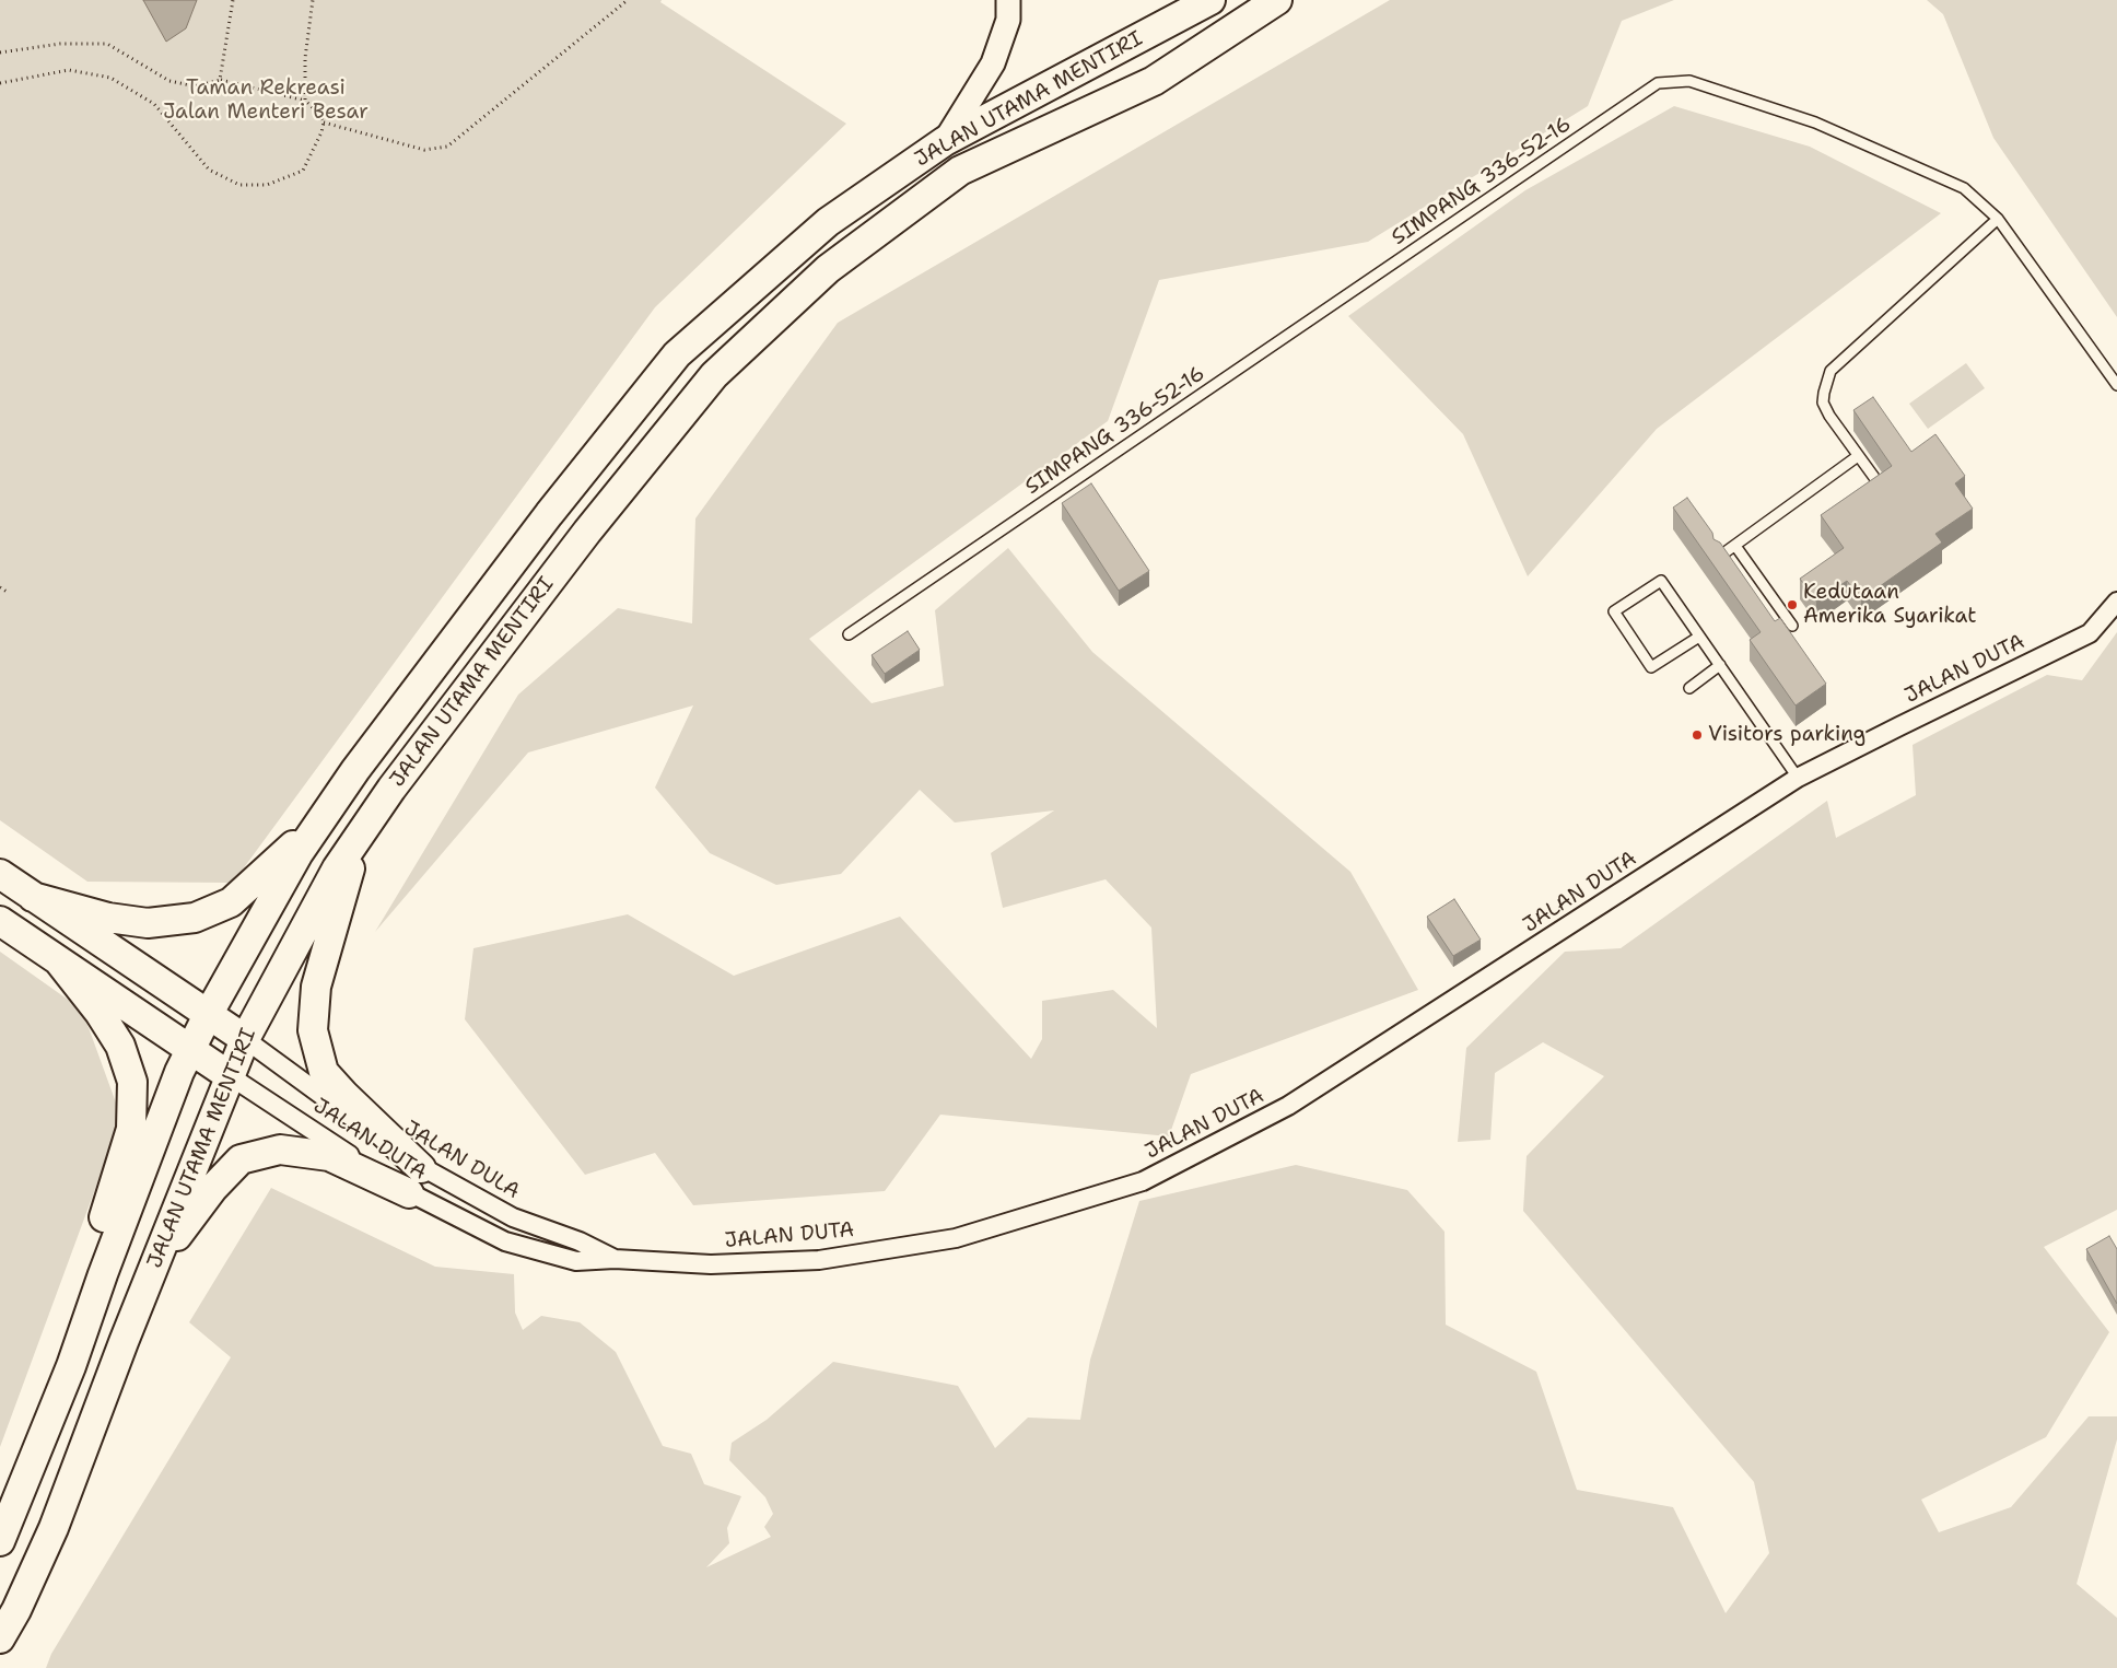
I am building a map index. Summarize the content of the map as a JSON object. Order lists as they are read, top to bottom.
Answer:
{
  "streets": {
    "main road": ["JALAN UTAMA MENTIRI"],
    "street": ["JALAN DUTA", "JALAN DULA"],
    "lane": ["SIMPANG 336-52-16"]
  },
  "crossings": [
    ["JALAN UTAMA MENTIRI", "JALAN DUTA"],
    ["JALAN UTAMA MENTIRI", "JALAN DULA"],
    ["JALAN DUTA", "JALAN DULA"]
  ],
  "parks": ["Taman Rekreasi Jalan Menteri Besar"],
  "places": ["Kedutaan Amerika Syarikat", "Visitors parking"]
}
